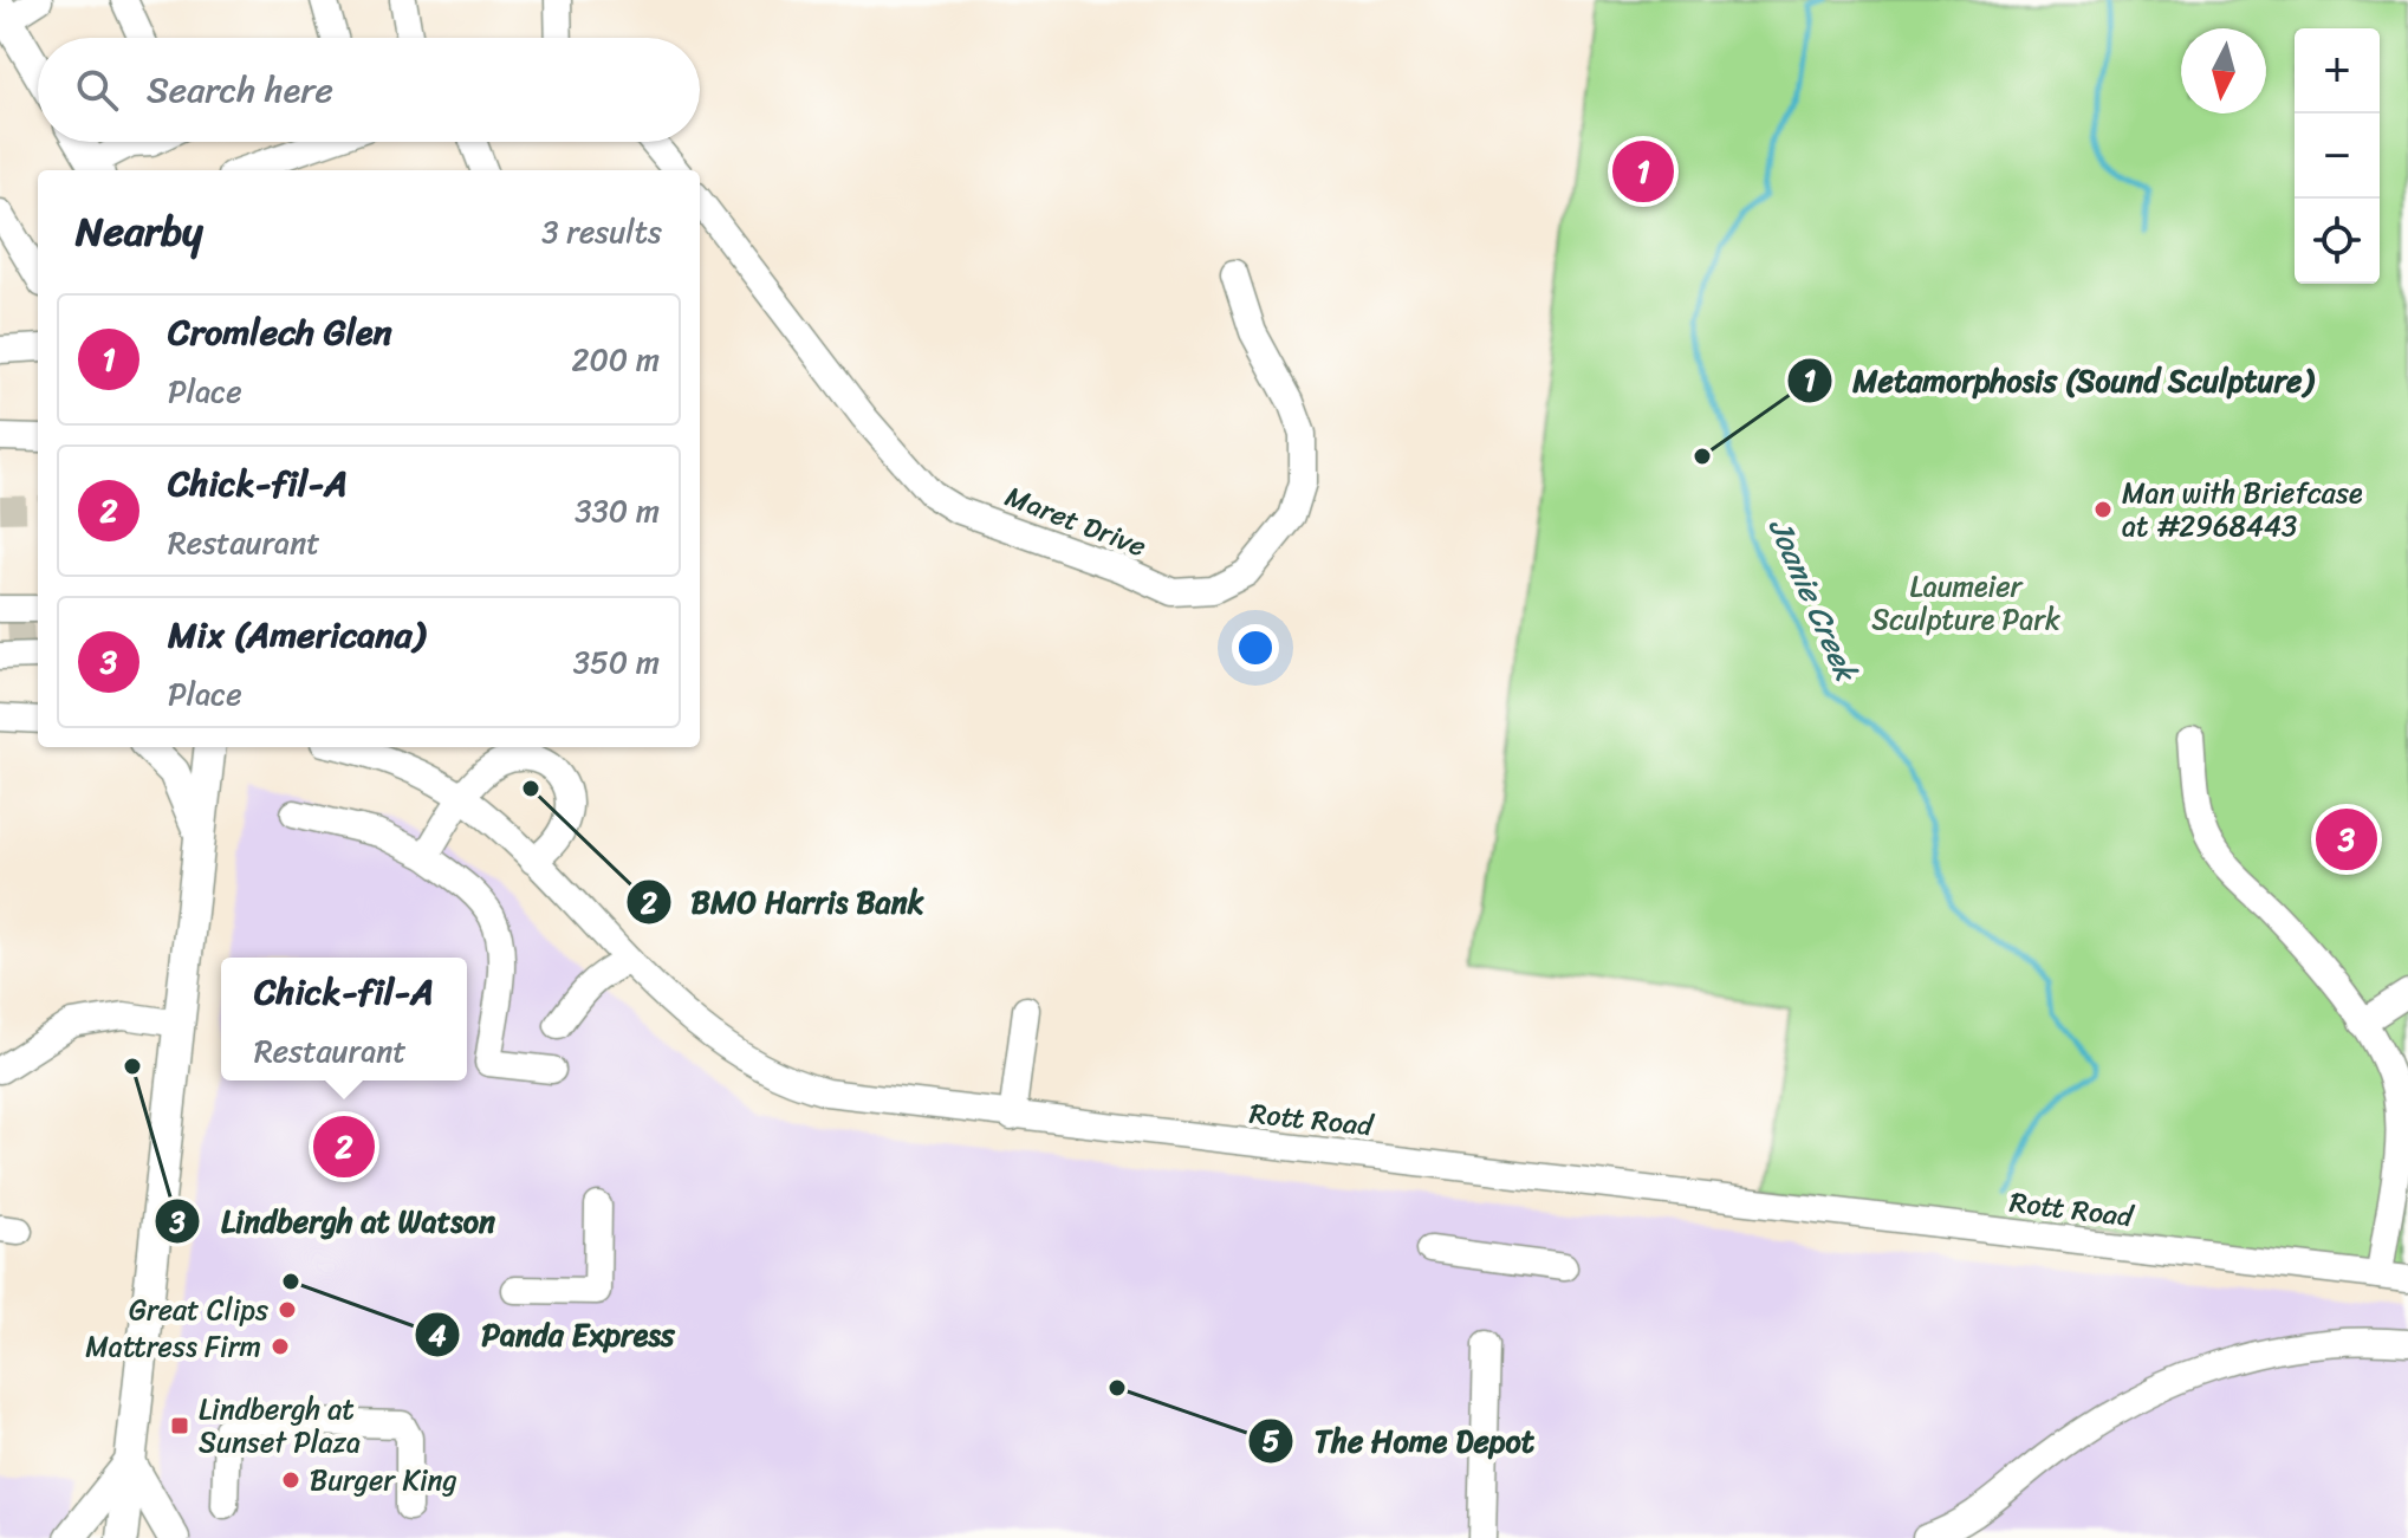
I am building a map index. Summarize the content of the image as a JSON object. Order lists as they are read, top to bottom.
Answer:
{
  "streets": {
    "street": ["Maret Drive", "Rott Road"]
  },
  "water": ["Joanie Creek"],
  "parks": ["Laumeier Sculpture Park"],
  "places": {
    "other": [
      "Metamorphosis (Sound Sculpture)",
      "Man with Briefcase at #2968443",
      "BMO Harris Bank",
      "Lindbergh at Watson",
      "Panda Express",
      "Great Clips",
      "Mattress Firm",
      "The Home Depot",
      "Burger King"
    ],
    "transit": ["Lindbergh at Sunset Plaza"]
  },
  "north": "bottom",
  "page": {
    "map_buttons": ["+", "−"],
    "search": "Search here",
    "pins": ["1", "3", "2"],
    "heading": ["Nearby", "3 results"],
    "list": [
      {
        "mark": "1",
        "name": "Cromlech Glen",
        "note": "Place",
        "value": "200 m"
      },
      {
        "mark": "2",
        "name": "Chick-fil-A",
        "note": "Restaurant",
        "value": "330 m"
      },
      {
        "mark": "3",
        "name": "Mix (Americana)",
        "note": "Place",
        "value": "350 m"
      }
    ],
    "popup": ["Chick-fil-A", "Restaurant"]
  }
}
